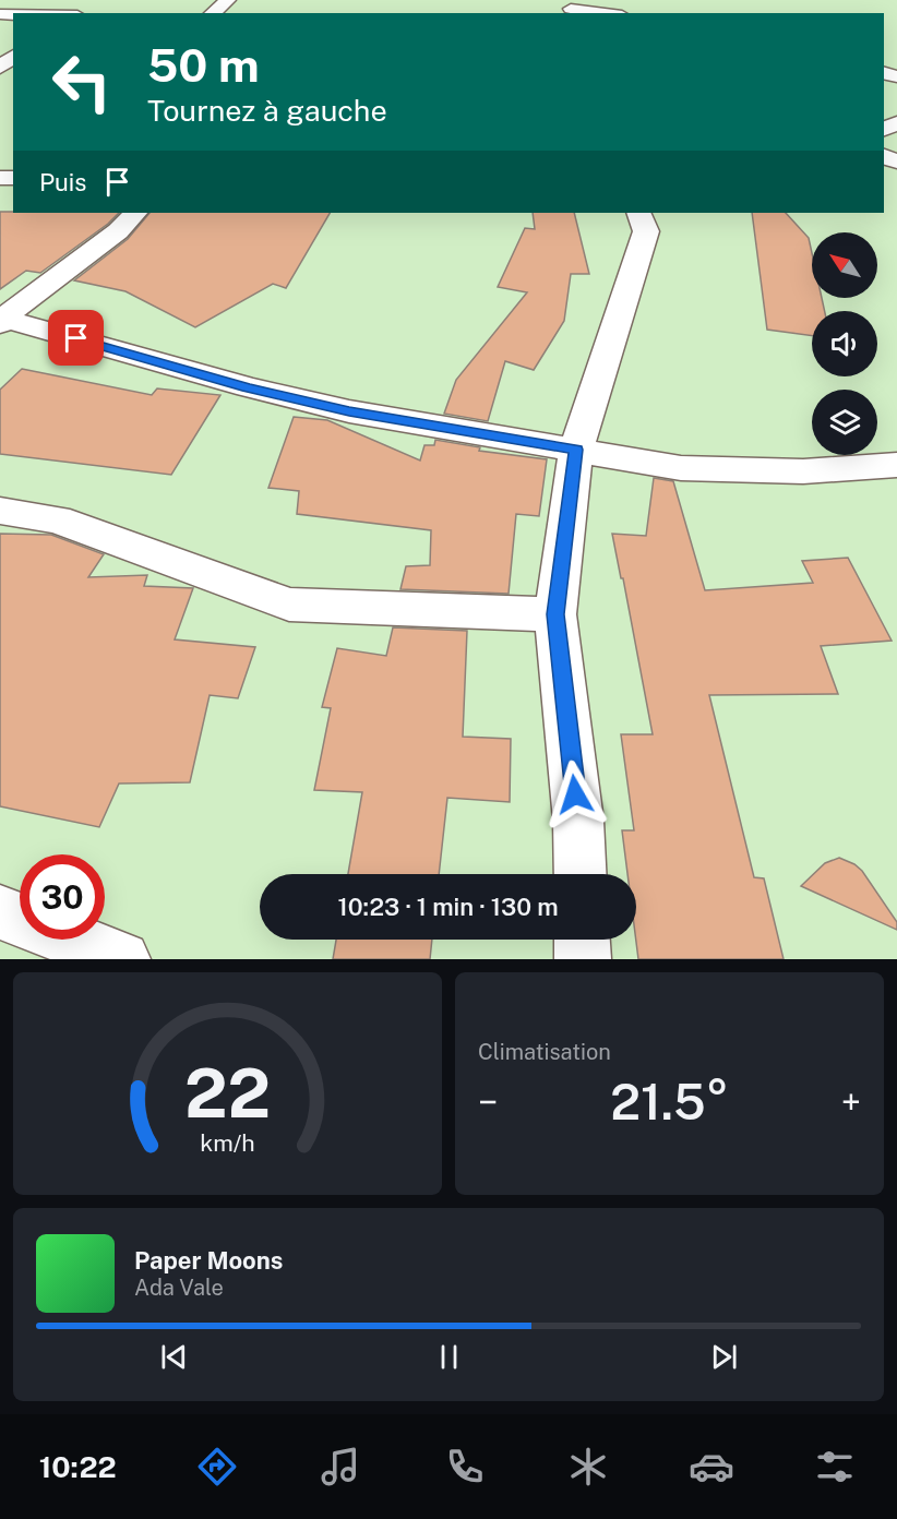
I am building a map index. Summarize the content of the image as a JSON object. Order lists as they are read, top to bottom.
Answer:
{
  "north": "top left",
  "page": {
    "turn": ["50 m", "Tournez à gauche"],
    "then": "Puis",
    "limit": "30",
    "trip": "10:23 · 1 min · 130 m",
    "tile": "Climatisation",
    "heat": ["−", "21.5°", "+"],
    "song": ["Paper Moons", "Ada Vale"],
    "tabs": "10:22",
    "gauge": ["22", "km/h"]
  }
}
